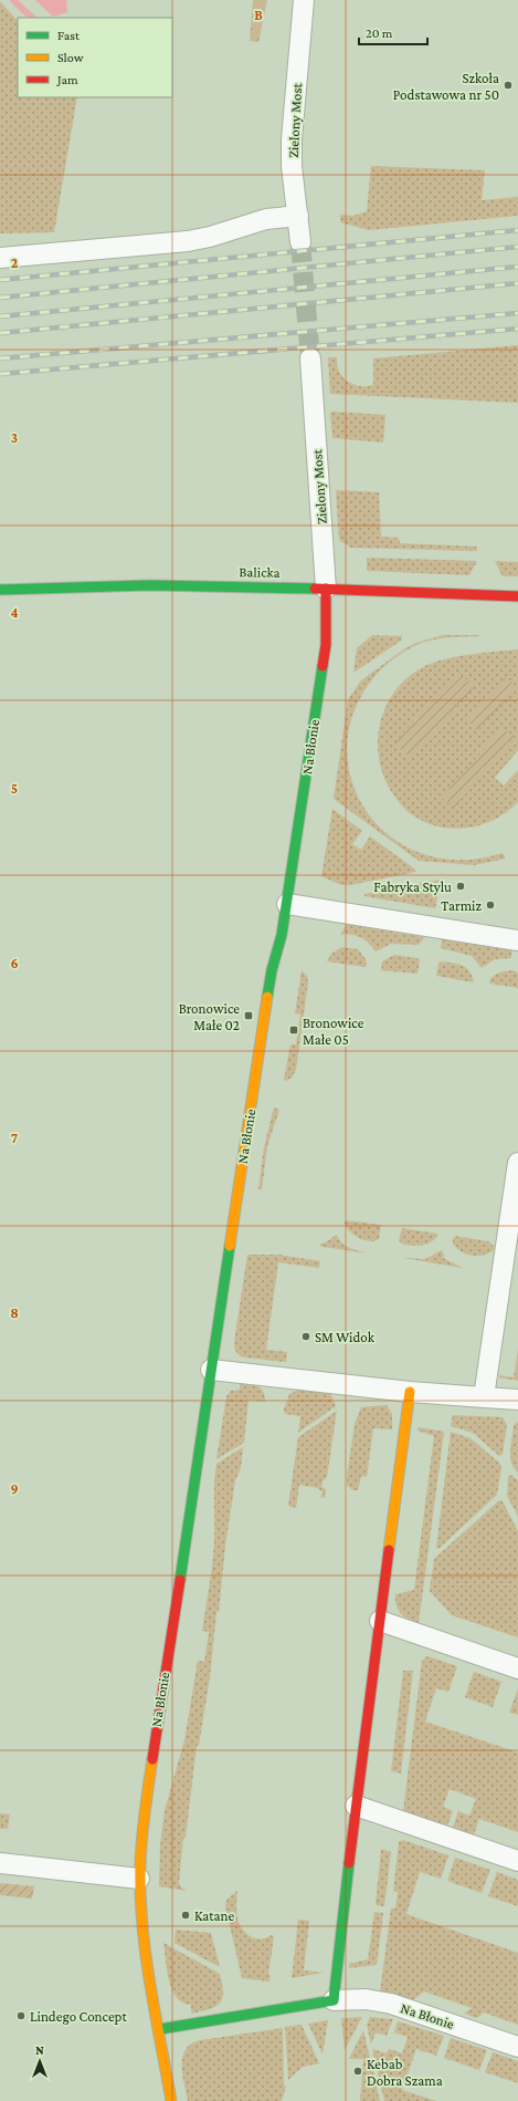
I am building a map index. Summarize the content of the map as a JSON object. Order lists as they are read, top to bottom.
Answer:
{
  "streets": {
    "street": ["Zielony Most", "Balicka", "Na Błonie"]
  },
  "crossings": [
    ["Zielony Most", "Balicka"],
    ["Zielony Most", "Na Błonie"],
    ["Balicka", "Na Błonie"]
  ],
  "places": {
    "other": [
      "Szkoła Podstawowa nr 50",
      "Fabryka Stylu",
      "Tarmiz",
      "SM Widok",
      "Katane",
      "Lindego Concept",
      "Kebab Dobra Szama"
    ],
    "transit": ["Bronowice Małe 02", "Bronowice Małe 05"]
  },
  "legend": ["Fast", "Slow", "Jam"],
  "scale_bar": "20 m",
  "north": "top",
  "grid": {
    "columns": ["B"],
    "rows": [
      "2",
      "3",
      "4",
      "5",
      "6",
      "7",
      "8",
      "9"
    ]
  }
}
